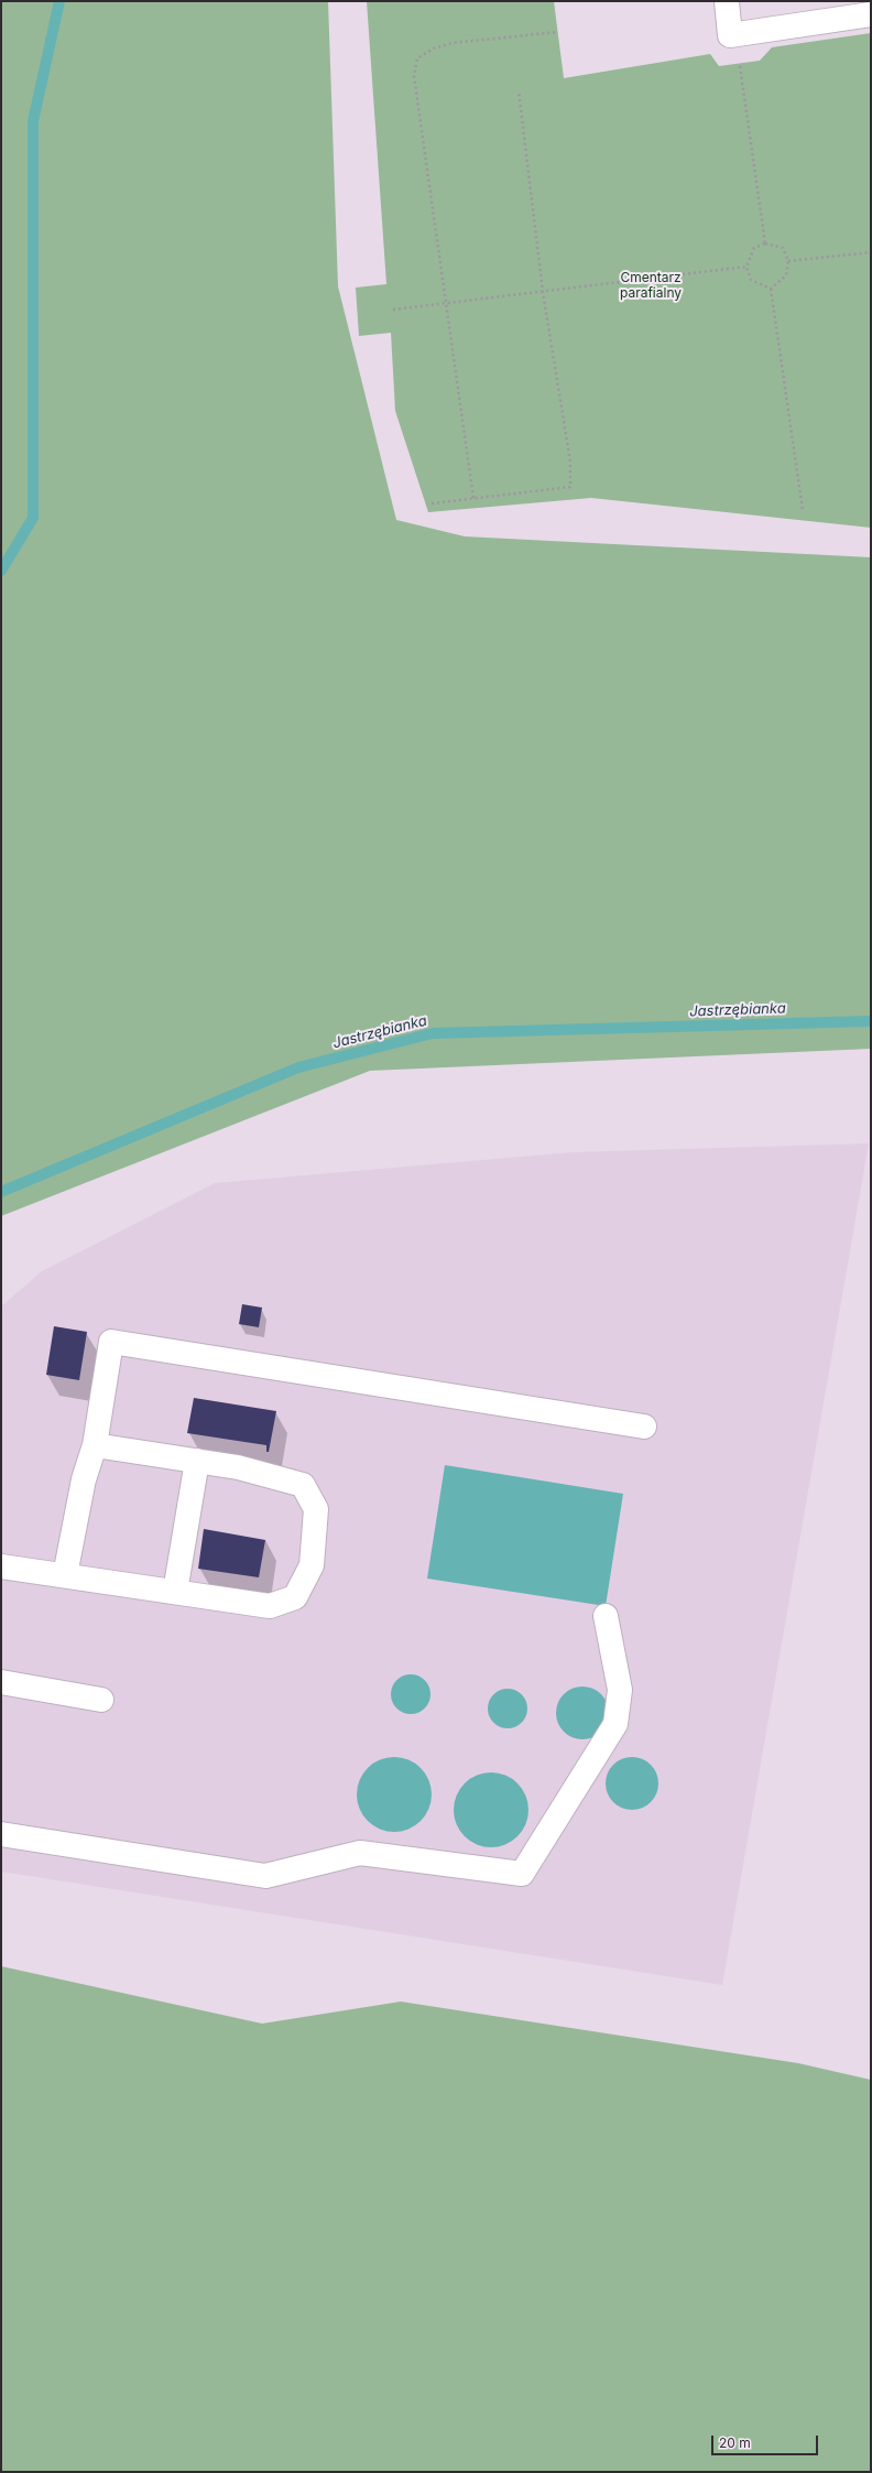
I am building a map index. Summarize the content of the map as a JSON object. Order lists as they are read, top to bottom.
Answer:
{
  "water": ["Jastrzębianka"],
  "parks": ["Cmentarz parafialny"],
  "scale_bar": "20 m"
}
